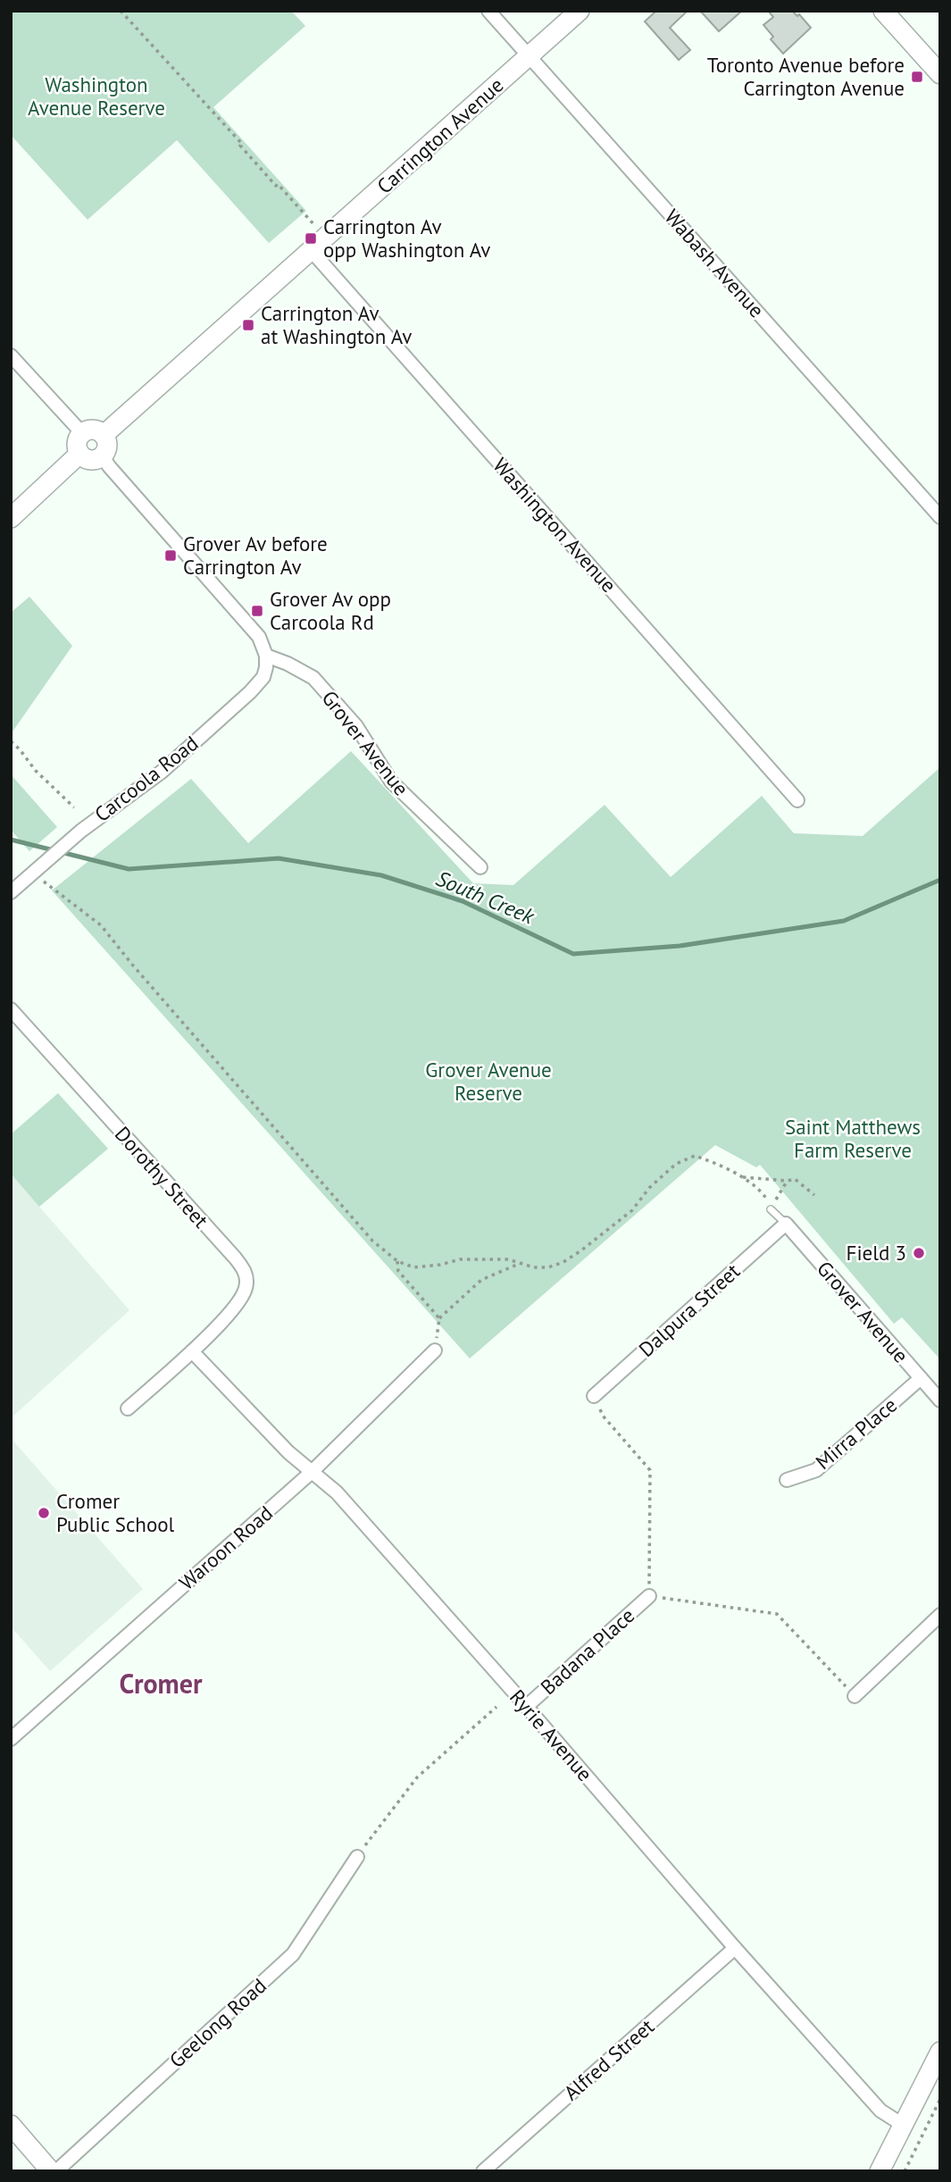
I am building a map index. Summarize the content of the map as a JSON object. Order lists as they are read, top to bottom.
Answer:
{
  "streets": {
    "street": [
      "Carrington Avenue",
      "Wabash Avenue",
      "Washington Avenue",
      "Grover Avenue",
      "Carcoola Road",
      "Dorothy Street",
      "Dalpura Street",
      "Mirra Place",
      "Waroon Road",
      "Badana Place",
      "Ryrie Avenue",
      "Geelong Road",
      "Alfred Street"
    ]
  },
  "crossings": [
    ["Carrington Avenue", "Wabash Avenue"],
    ["Carrington Avenue", "Washington Avenue"],
    ["Grover Avenue", "Carcoola Road"],
    ["Grover Avenue", "Dalpura Street"],
    ["Grover Avenue", "Mirra Place"],
    ["Dorothy Street", "Ryrie Avenue"],
    ["Waroon Road", "Ryrie Avenue"],
    ["Badana Place", "Ryrie Avenue"],
    ["Ryrie Avenue", "Alfred Street"]
  ],
  "districts": ["Cromer"],
  "water": ["South Creek"],
  "parks": ["Washington Avenue Reserve", "Grover Avenue Reserve", "Saint Matthews Farm Reserve"],
  "places": {
    "transit": [
      "Toronto Avenue before Carrington Avenue",
      "Carrington Av opp Washington Av",
      "Carrington Av at Washington Av",
      "Grover Av before Carrington Av",
      "Grover Av opp Carcoola Rd"
    ],
    "other": ["Field 3", "Cromer Public School"]
  }
}
